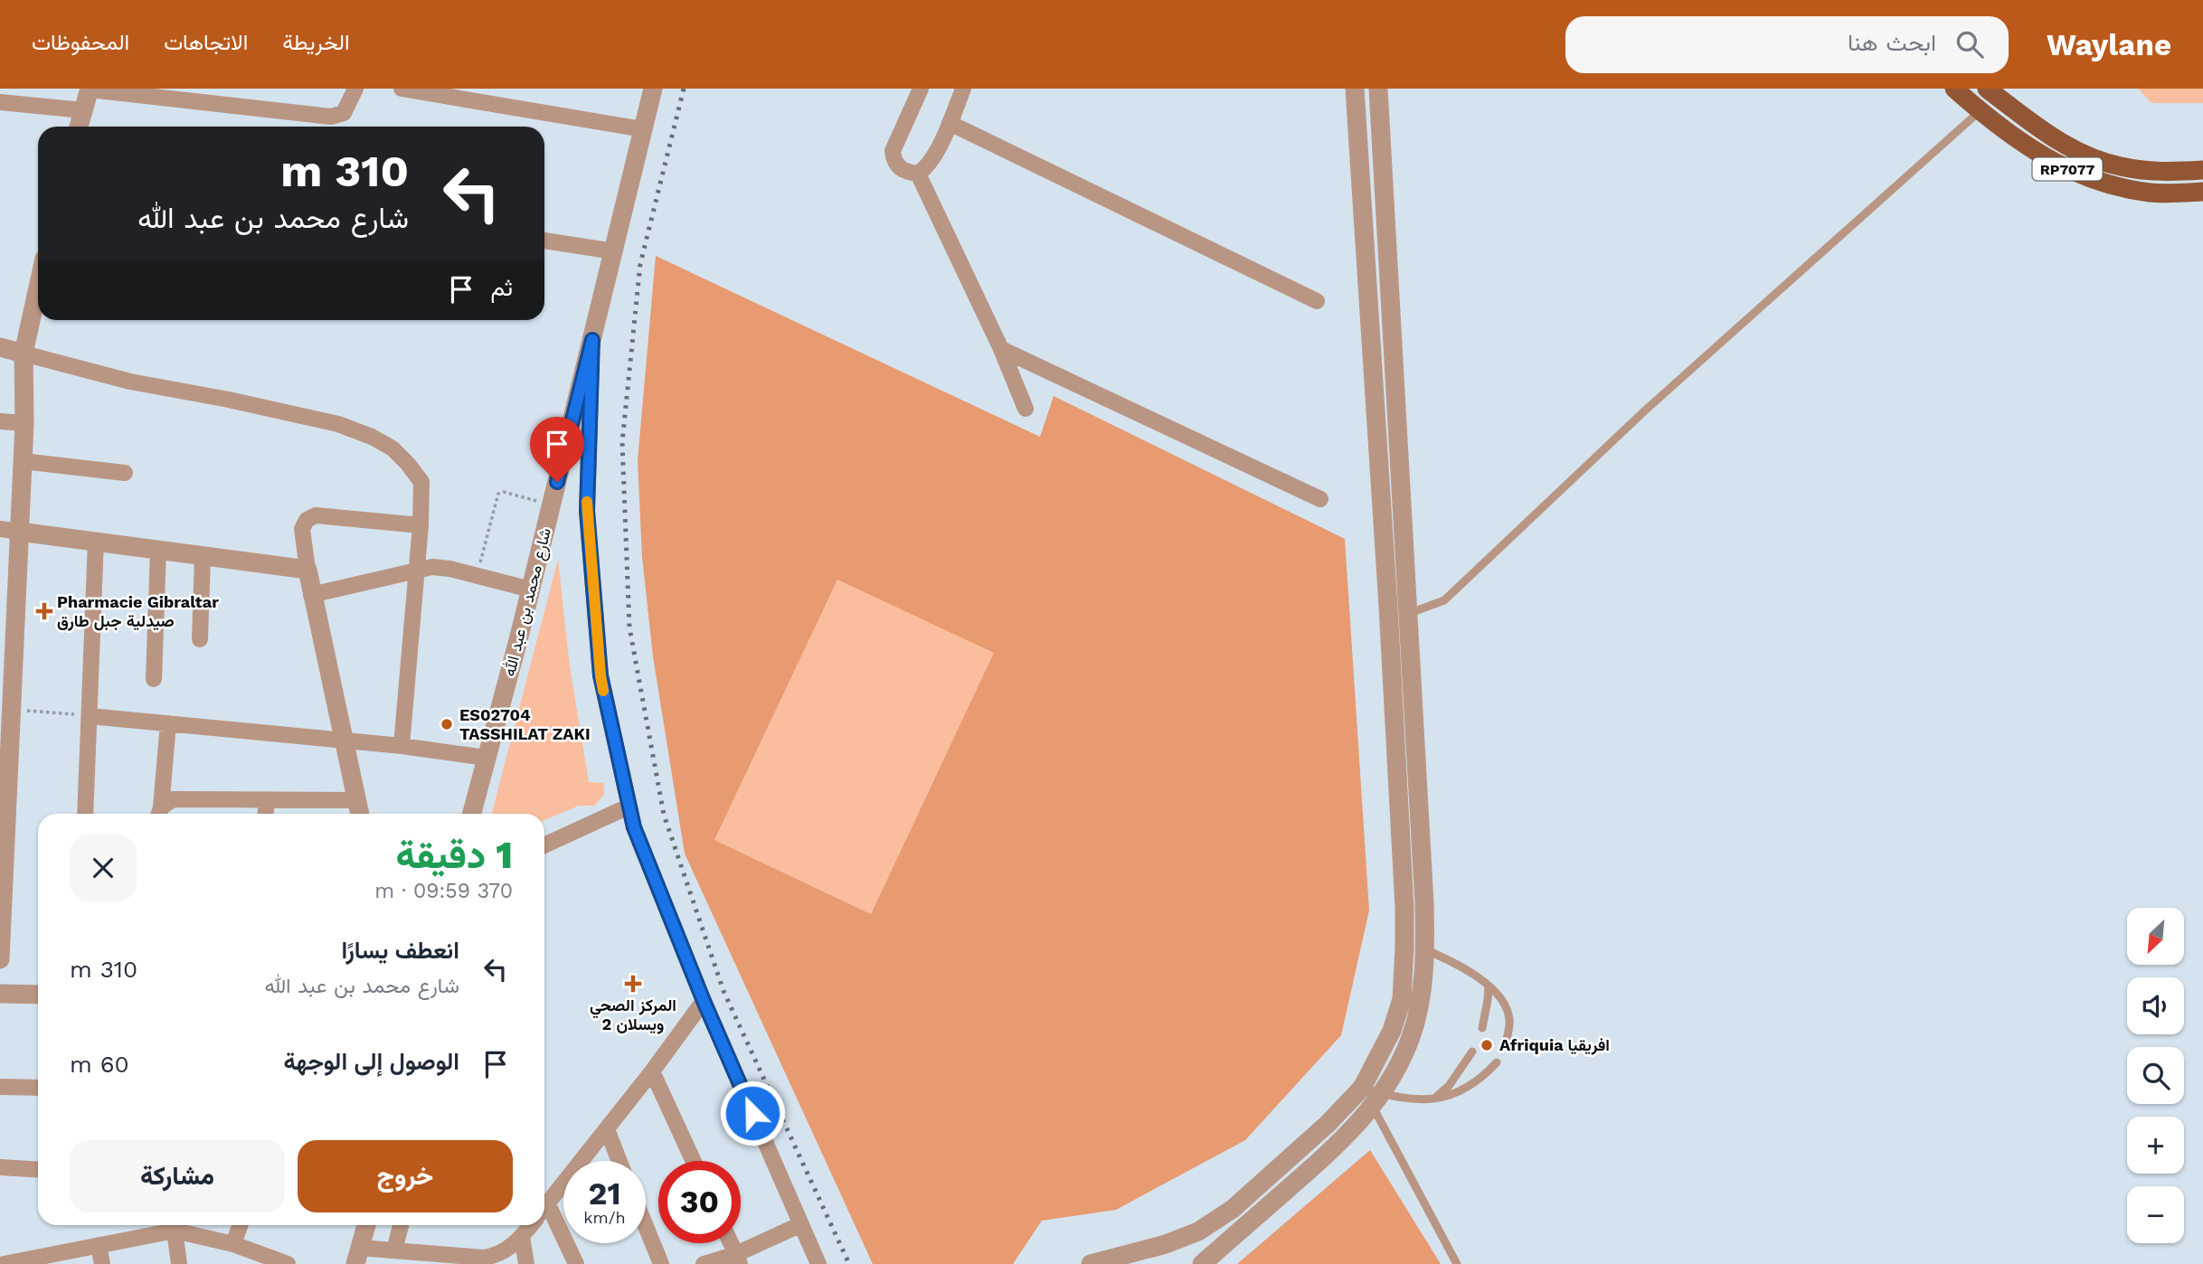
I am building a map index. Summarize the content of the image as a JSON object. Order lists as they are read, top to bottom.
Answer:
{
  "streets": {
    "main road": ["RP7077"],
    "street": ["شارع محمد بن عبد الله"]
  },
  "places": {
    "health": ["Pharmacie Gibraltar صيدلية جبل طارق", "المركز الصحي ويسلان 2"],
    "other": ["ES02704 TASSHILAT ZAKI", "Afriquia افريقيا"]
  },
  "north": "bottom left",
  "page": {
    "header": "Waylane",
    "search": "ابحث هنا",
    "nav": ["الخريطة", "الاتجاهات", "المحفوظات"],
    "turn": ["310 m", "شارع محمد بن عبد الله"],
    "then": "ثم",
    "heading": ["1 دقيقة", "370 m · 09:59"],
    "map_buttons": ["+", "−"],
    "list": [
      {
        "name": "انعطف يسارًا",
        "note": "شارع محمد بن عبد الله",
        "value": "310 m"
      },
      {
        "name": "الوصول إلى الوجهة",
        "value": "60 m"
      }
    ],
    "buttons": ["خروج", "مشاركة"],
    "speed": "21 km/h",
    "limit": "30"
  }
}
